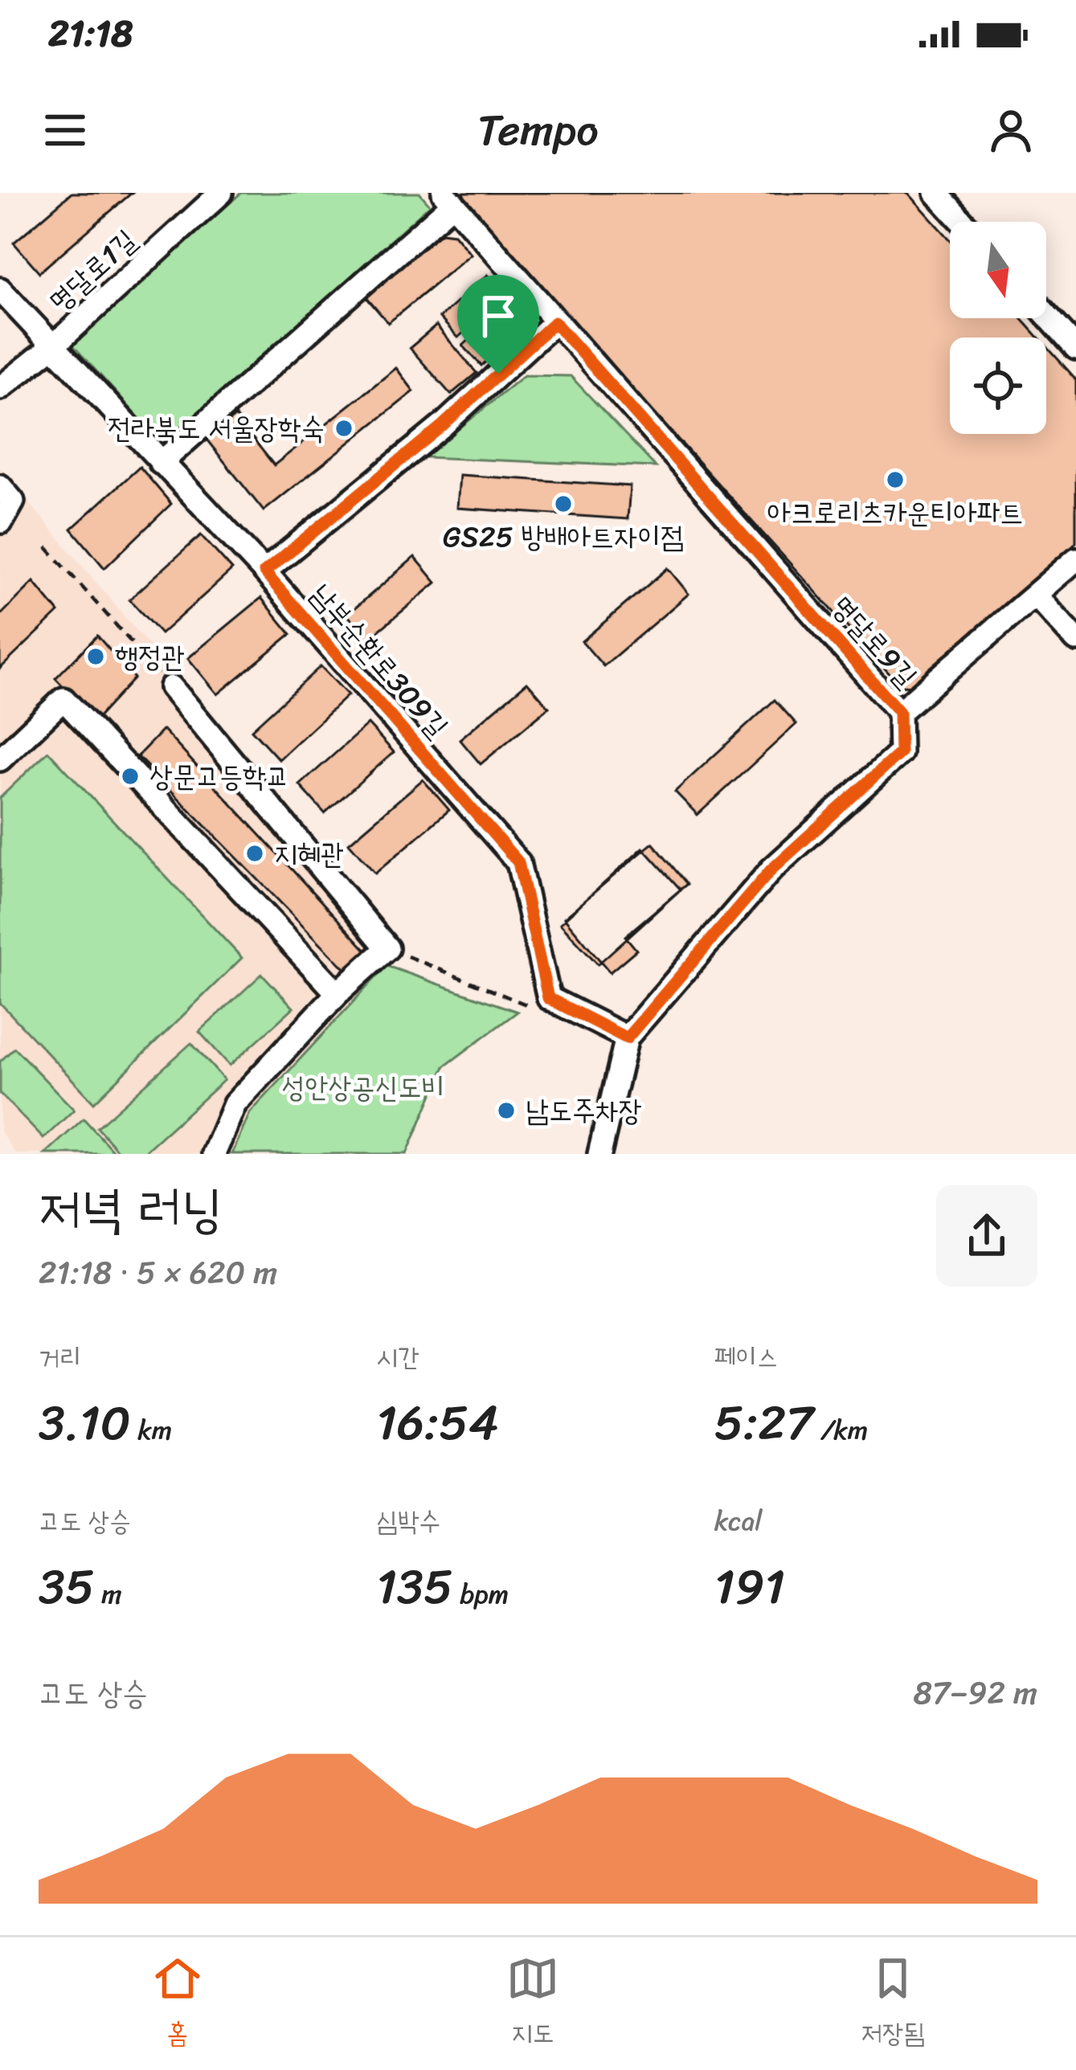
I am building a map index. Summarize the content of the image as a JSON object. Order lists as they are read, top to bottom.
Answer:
{
  "streets": {
    "street": ["명달로1길", "명달로9길", "남부순환로309길"]
  },
  "crossings": [
    ["명달로1길", "남부순환로309길"],
    ["명달로9길", "남부순환로309길"]
  ],
  "parks": ["성안상공신도비"],
  "places": [
    "전라북도 서울장학숙",
    "아크로리츠카운티아파트",
    "GS25 방배아트자이점",
    "행정관",
    "상문고등학교",
    "지혜관",
    "남도주차장"
  ],
  "north": "bottom",
  "page": {
    "status": "21:18",
    "header": "Tempo",
    "heading": ["저녁 러닝", "21:18 · 5 × 620 m"],
    "stats": [
      ["거리", "3.10 km"],
      ["시간", "16:54"],
      ["페이스", "5:27 /km"],
      ["고도 상승", "35 m"],
      ["심박수", "135 bpm"],
      ["kcal", "191"]
    ],
    "chart": ["고도 상승", "87–92 m"],
    "tabs": ["홈", "지도", "저장됨"]
  }
}
